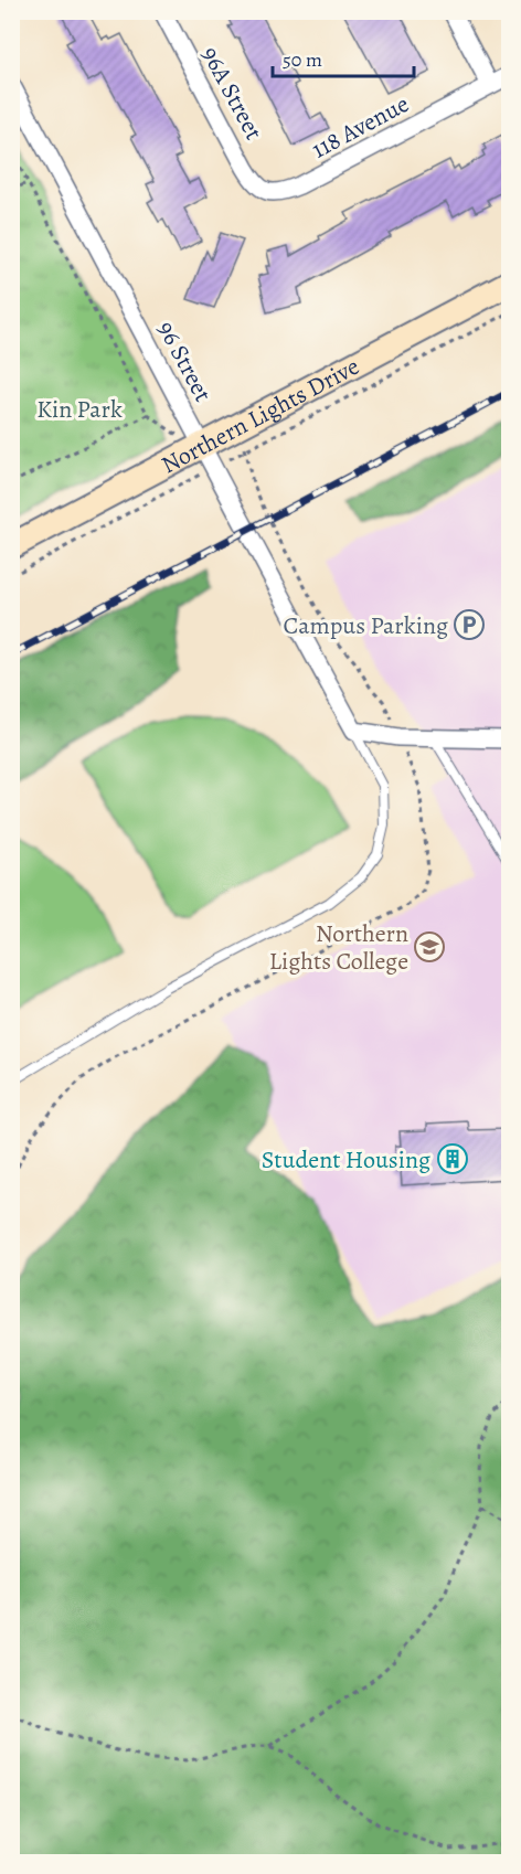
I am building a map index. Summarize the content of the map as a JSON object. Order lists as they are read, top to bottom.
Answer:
{
  "streets": {
    "main road": ["Northern Lights Drive"],
    "street": ["96A Street", "118 Avenue", "96 Street"]
  },
  "crossings": [
    ["96A Street", "118 Avenue"],
    ["96 Street", "Northern Lights Drive"]
  ],
  "parks": ["Kin Park"],
  "places": {
    "parking": ["Campus Parking"],
    "school or university": ["Northern Lights College"],
    "building": ["Student Housing"]
  },
  "scale_bar": "50 m"
}
